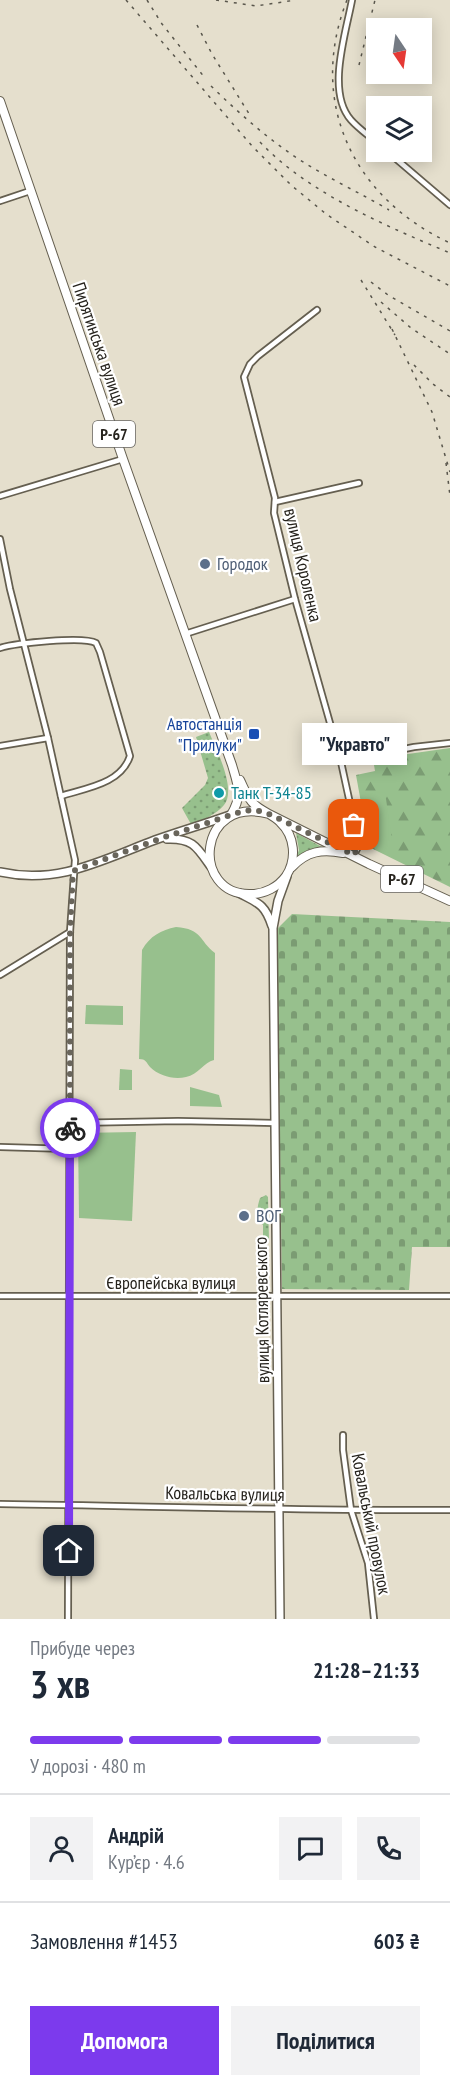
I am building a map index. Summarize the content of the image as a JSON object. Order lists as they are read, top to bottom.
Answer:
{
  "streets": {
    "main road": ["Пирятинська вулиця", "Р-67", "вулиця Котляревського"],
    "street": [
      "вулиця Короленка",
      "Європейська вулиця",
      "Ковальська вулиця",
      "Ковальський провулок"
    ]
  },
  "crossings": [
    ["Пирятинська вулиця", "Р-67"],
    ["Р-67", "вулиця Короленка"],
    ["Р-67", "вулиця Котляревського"],
    ["Європейська вулиця", "вулиця Котляревського"],
    ["вулиця Котляревського", "Ковальська вулиця"],
    ["Ковальська вулиця", "Ковальський провулок"]
  ],
  "places": {
    "other": [
      "Городок",
      "Танк Т-34-85",
      "\"Укравто\"",
      "ВОГ"
    ],
    "transit": ["Автостанція \"Прилуки\""]
  },
  "north": "bottom",
  "page": {
    "bubble": "\"Укравто\"",
    "heading": ["3 хв", "Прибуде через", "21:28–21:33"],
    "panel": [
      "Андрій",
      "Кур’єр · 4.6",
      "Замовлення #1453",
      "603 ₴"
    ],
    "bar": "У дорозі · 480 m",
    "buttons": ["Допомога", "Поділитися"]
  }
}
